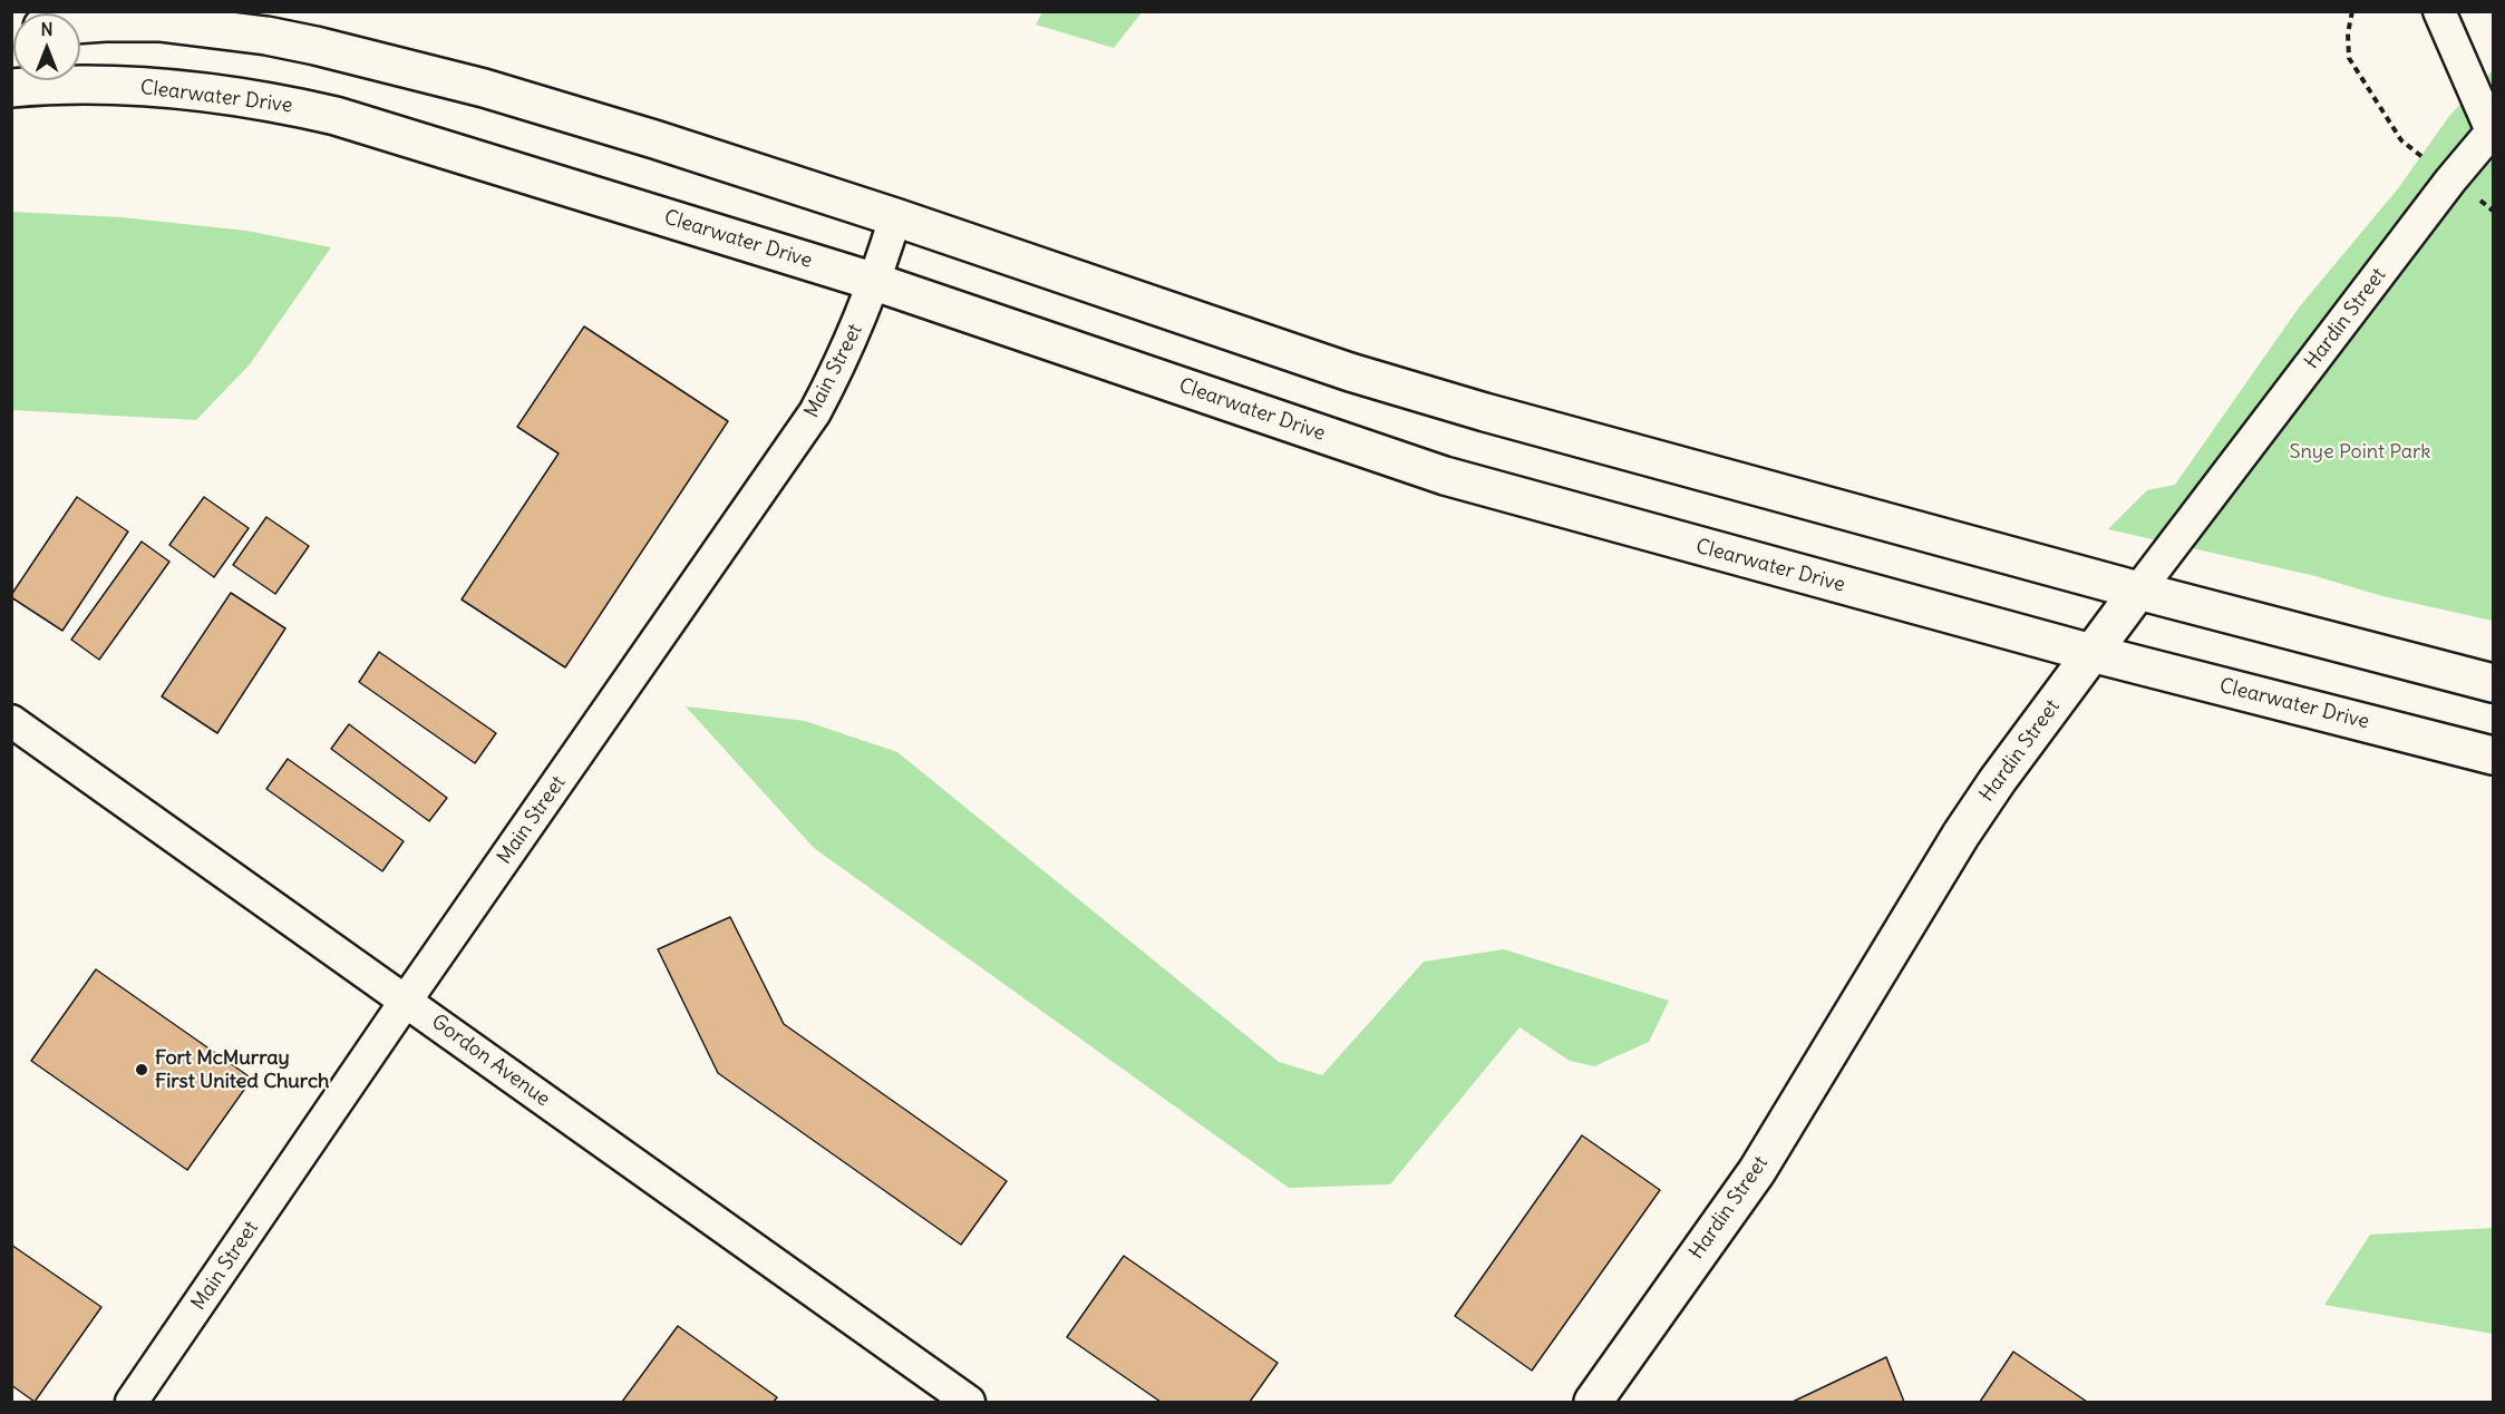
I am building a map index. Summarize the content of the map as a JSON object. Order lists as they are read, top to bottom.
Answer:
{
  "streets": {
    "main road": ["Clearwater Drive", "Hardin Street"],
    "street": ["Main Street", "Gordon Avenue"]
  },
  "crossings": [
    ["Clearwater Drive", "Hardin Street"],
    ["Clearwater Drive", "Main Street"],
    ["Main Street", "Gordon Avenue"]
  ],
  "parks": ["Snye Point Park"],
  "places": ["Fort McMurray First United Church"],
  "north": "top"
}
